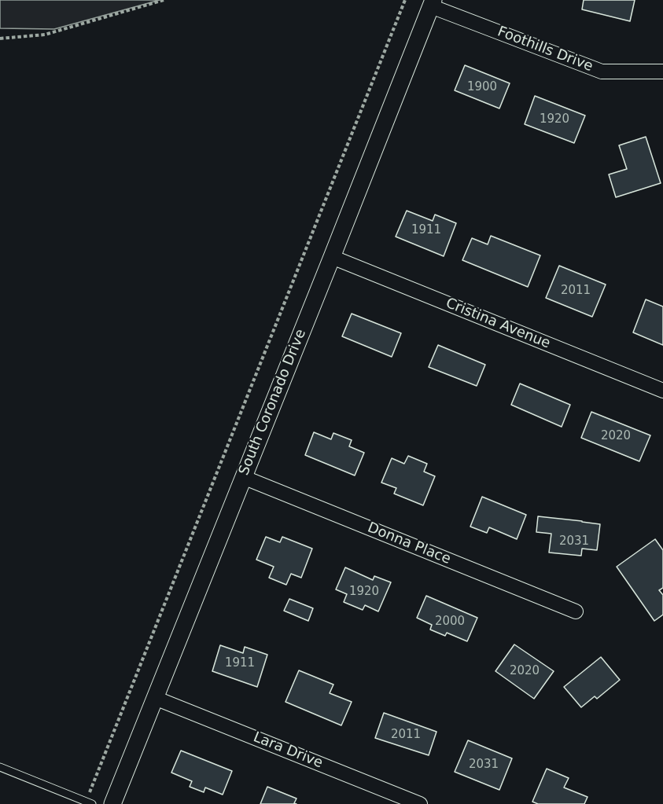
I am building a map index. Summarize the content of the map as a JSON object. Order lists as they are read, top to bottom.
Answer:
{
  "streets": {
    "street": [
      "Foothills Drive",
      "Cristina Avenue",
      "South Coronado Drive",
      "Donna Place",
      "Lara Drive"
    ]
  },
  "crossings": [
    ["Foothills Drive", "South Coronado Drive"],
    ["Cristina Avenue", "South Coronado Drive"],
    ["South Coronado Drive", "Donna Place"],
    ["South Coronado Drive", "Lara Drive"]
  ],
  "house_numbers": [
    "1900",
    "1920",
    "1911",
    "2011",
    "2020",
    "2031",
    "1920",
    "2000",
    "1911",
    "2020",
    "2011",
    "2031"
  ]
}
